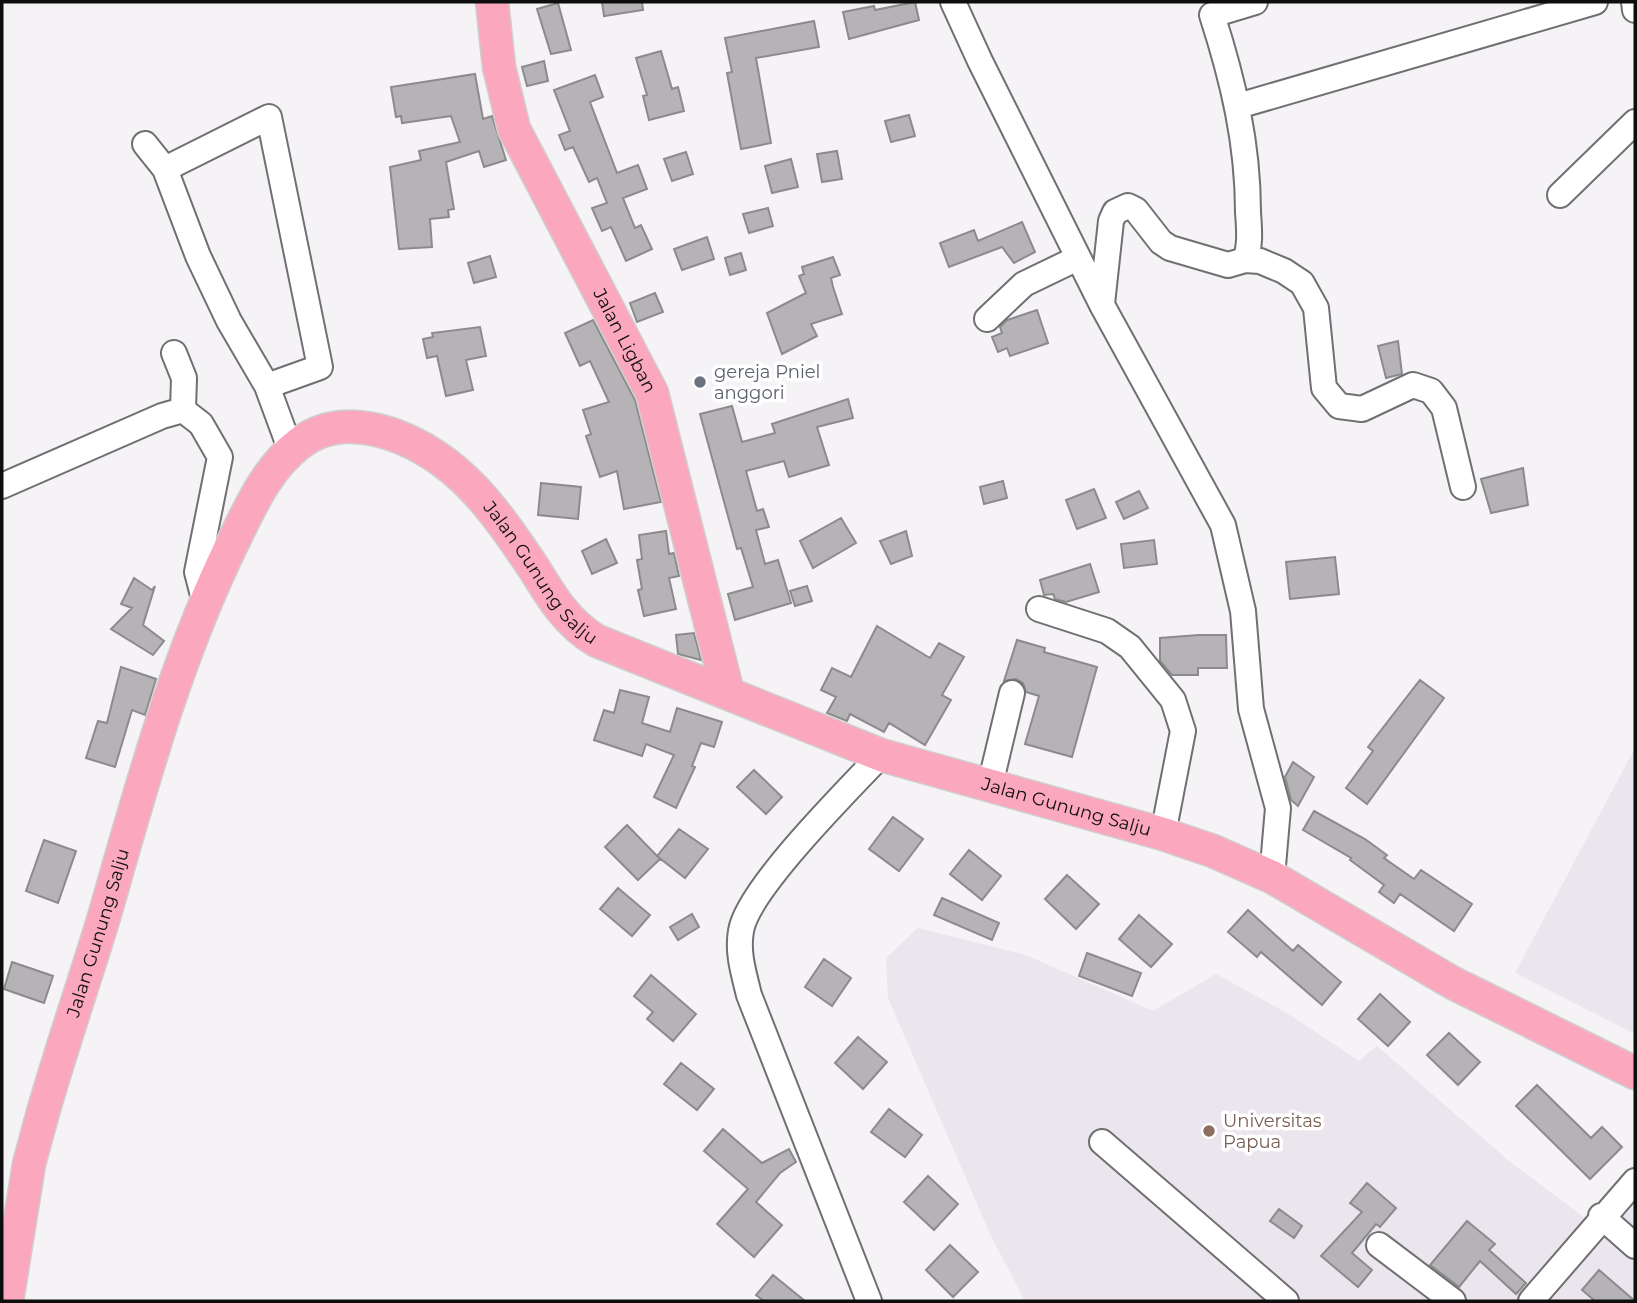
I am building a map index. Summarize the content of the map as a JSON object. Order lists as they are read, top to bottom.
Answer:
{
  "streets": {
    "main road": ["Jalan Ligban", "Jalan Gunung Salju"]
  },
  "crossings": [
    ["Jalan Ligban", "Jalan Gunung Salju"]
  ],
  "places": ["gereja Pniel anggori", "Universitas Papua"]
}
